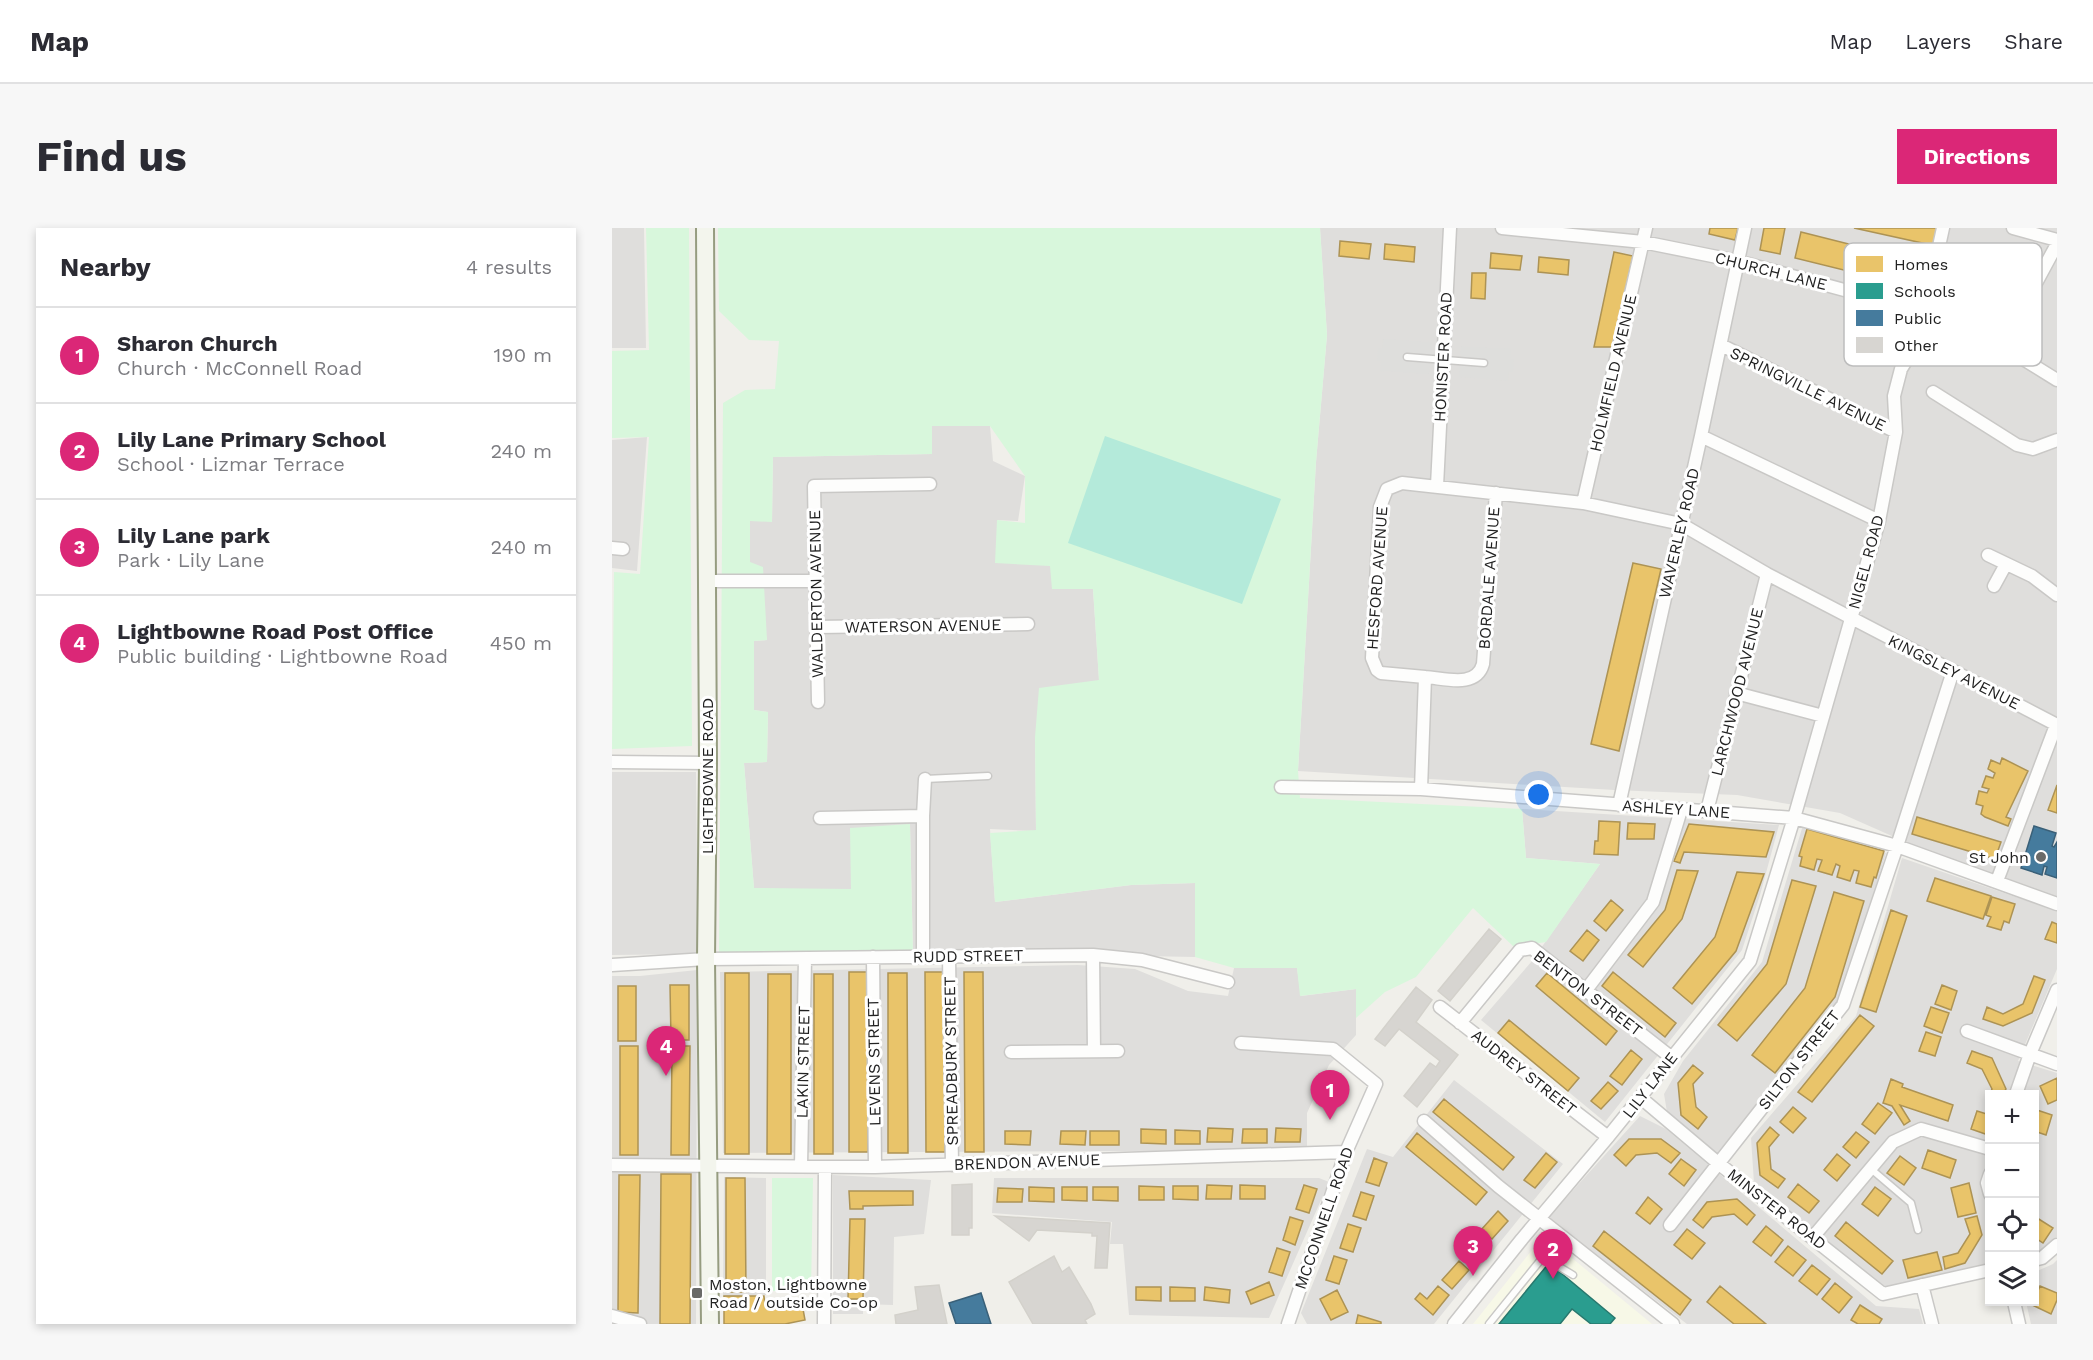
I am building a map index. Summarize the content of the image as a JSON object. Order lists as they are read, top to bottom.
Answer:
{
  "streets": {
    "main road": ["LIGHTBOWNE ROAD"],
    "street": [
      "CHURCH LANE",
      "HONISTER ROAD",
      "HOLMFIELD AVENUE",
      "SPRINGVILLE AVENUE",
      "WAVERLEY ROAD",
      "NIGEL ROAD",
      "HESFORD AVENUE",
      "BORDALE AVENUE",
      "WALDERTON AVENUE",
      "WATERSON AVENUE",
      "KINGSLEY AVENUE",
      "LARCHWOOD AVENUE",
      "ASHLEY LANE",
      "RUDD STREET",
      "BENTON STREET",
      "SILTON STREET",
      "SPREADBURY STREET",
      "LAKIN STREET",
      "LEVENS STREET",
      "AUDREY STREET",
      "LILY LANE",
      "BRENDON AVENUE",
      "MINSTER ROAD",
      "MCCONNELL ROAD"
    ]
  },
  "crossings": [
    ["CHURCH LANE", "HOLMFIELD AVENUE"],
    ["CHURCH LANE", "WAVERLEY ROAD"],
    ["HONISTER ROAD", "HESFORD AVENUE"],
    ["HONISTER ROAD", "KINGSLEY AVENUE"],
    ["HOLMFIELD AVENUE", "KINGSLEY AVENUE"],
    ["SPRINGVILLE AVENUE", "WAVERLEY ROAD"],
    ["SPRINGVILLE AVENUE", "NIGEL ROAD"],
    ["WAVERLEY ROAD", "KINGSLEY AVENUE"],
    ["WAVERLEY ROAD", "ASHLEY LANE"],
    ["NIGEL ROAD", "KINGSLEY AVENUE"],
    ["NIGEL ROAD", "ASHLEY LANE"],
    ["NIGEL ROAD", "LILY LANE"],
    ["HESFORD AVENUE", "BORDALE AVENUE"],
    ["HESFORD AVENUE", "KINGSLEY AVENUE"],
    ["BORDALE AVENUE", "KINGSLEY AVENUE"],
    ["WALDERTON AVENUE", "WATERSON AVENUE"],
    ["KINGSLEY AVENUE", "LARCHWOOD AVENUE"],
    ["KINGSLEY AVENUE", "SILTON STREET"],
    ["LARCHWOOD AVENUE", "ASHLEY LANE"],
    ["LIGHTBOWNE ROAD", "RUDD STREET"],
    ["LIGHTBOWNE ROAD", "BRENDON AVENUE"],
    ["ASHLEY LANE", "SILTON STREET"],
    ["ASHLEY LANE", "LILY LANE"],
    ["RUDD STREET", "SPREADBURY STREET"],
    ["RUDD STREET", "LAKIN STREET"],
    ["RUDD STREET", "LEVENS STREET"],
    ["BENTON STREET", "AUDREY STREET"],
    ["BENTON STREET", "LILY LANE"],
    ["SILTON STREET", "MINSTER ROAD"],
    ["SPREADBURY STREET", "BRENDON AVENUE"],
    ["LAKIN STREET", "BRENDON AVENUE"],
    ["LEVENS STREET", "BRENDON AVENUE"],
    ["AUDREY STREET", "LILY LANE"],
    ["LILY LANE", "MINSTER ROAD"],
    ["BRENDON AVENUE", "MCCONNELL ROAD"]
  ],
  "places": {
    "other": ["St John"],
    "transit": ["Moston, Lightbowne Road / outside Co-op"]
  },
  "legend": [
    "Homes",
    "Schools",
    "Public",
    "Other"
  ],
  "page": {
    "header": "Map",
    "nav": ["Map", "Layers", "Share"],
    "buttons": "Directions",
    "title": "Find us",
    "heading": ["Nearby", "4 results"],
    "list": [
      {
        "mark": "1",
        "name": "Sharon Church",
        "note": "Church · McConnell Road",
        "value": "190 m"
      },
      {
        "mark": "2",
        "name": "Lily Lane Primary School",
        "note": "School · Lizmar Terrace",
        "value": "240 m"
      },
      {
        "mark": "3",
        "name": "Lily Lane park",
        "note": "Park · Lily Lane",
        "value": "240 m"
      },
      {
        "mark": "4",
        "name": "Lightbowne Road Post Office",
        "note": "Public building · Lightbowne Road",
        "value": "450 m"
      }
    ],
    "pins": [
      "4",
      "1",
      "3",
      "2"
    ],
    "map_buttons": ["+", "−"]
  }
}
